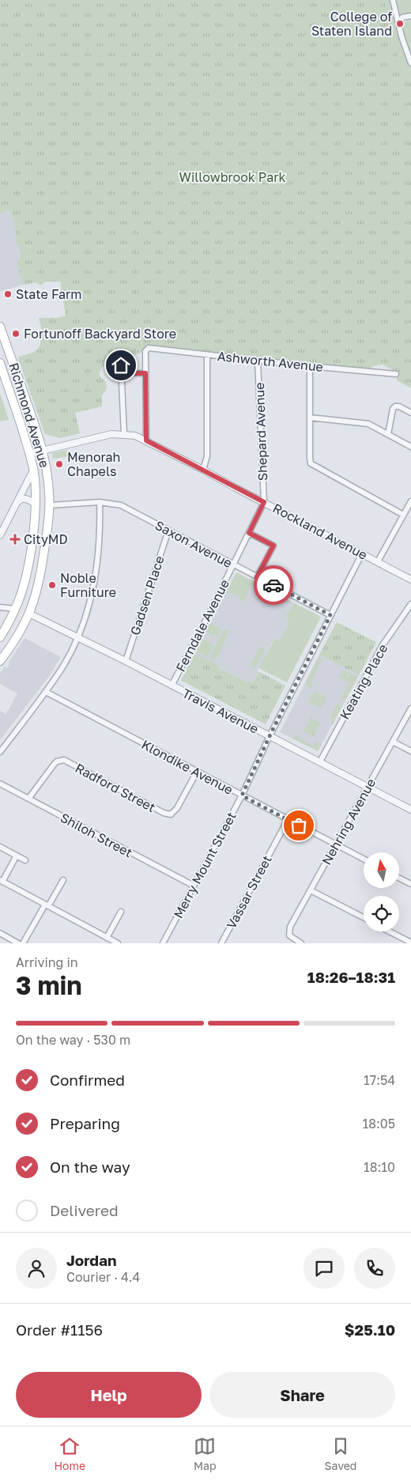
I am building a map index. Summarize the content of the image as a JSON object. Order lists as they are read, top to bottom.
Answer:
{
  "streets": {
    "main road": ["Richmond Avenue"],
    "street": [
      "Ashworth Avenue",
      "Shepard Avenue",
      "Rockland Avenue",
      "Saxon Avenue",
      "Gadsen Place",
      "Ferndale Avenue",
      "Keating Place",
      "Travis Avenue",
      "Klondike Avenue",
      "Radford Street",
      "Nehring Avenue",
      "Shiloh Street",
      "Merry Mount Street",
      "Vassar Street"
    ]
  },
  "crossings": [
    ["Ashworth Avenue", "Shepard Avenue"],
    ["Richmond Avenue", "Rockland Avenue"],
    ["Richmond Avenue", "Saxon Avenue"],
    ["Richmond Avenue", "Travis Avenue"],
    ["Shepard Avenue", "Rockland Avenue"],
    ["Shepard Avenue", "Ferndale Avenue"],
    ["Rockland Avenue", "Ferndale Avenue"],
    ["Rockland Avenue", "Merry Mount Street"],
    ["Saxon Avenue", "Gadsen Place"],
    ["Saxon Avenue", "Ferndale Avenue"],
    ["Saxon Avenue", "Merry Mount Street"],
    ["Gadsen Place", "Travis Avenue"],
    ["Ferndale Avenue", "Travis Avenue"],
    ["Keating Place", "Travis Avenue"],
    ["Travis Avenue", "Nehring Avenue"],
    ["Travis Avenue", "Merry Mount Street"],
    ["Klondike Avenue", "Radford Street"],
    ["Klondike Avenue", "Nehring Avenue"],
    ["Klondike Avenue", "Merry Mount Street"],
    ["Klondike Avenue", "Vassar Street"],
    ["Radford Street", "Shiloh Street"],
    ["Shiloh Street", "Merry Mount Street"]
  ],
  "parks": ["Willowbrook Park"],
  "places": {
    "other": [
      "College of Staten Island",
      "State Farm",
      "Fortunoff Backyard Store",
      "Menorah Chapels",
      "Noble Furniture"
    ],
    "health": ["CityMD"]
  },
  "north": "top",
  "page": {
    "heading": ["3 min", "Arriving in", "18:26–18:31"],
    "panel": [
      "Jordan",
      "Courier · 4.4",
      "Order #1156",
      "$25.10"
    ],
    "bar": "On the way · 530 m",
    "list": [
      ["Confirmed", "17:54"],
      ["Preparing", "18:05"],
      ["On the way", "18:10"],
      "Delivered"
    ],
    "buttons": ["Help", "Share"],
    "tabs": ["Home", "Map", "Saved"]
  }
}
